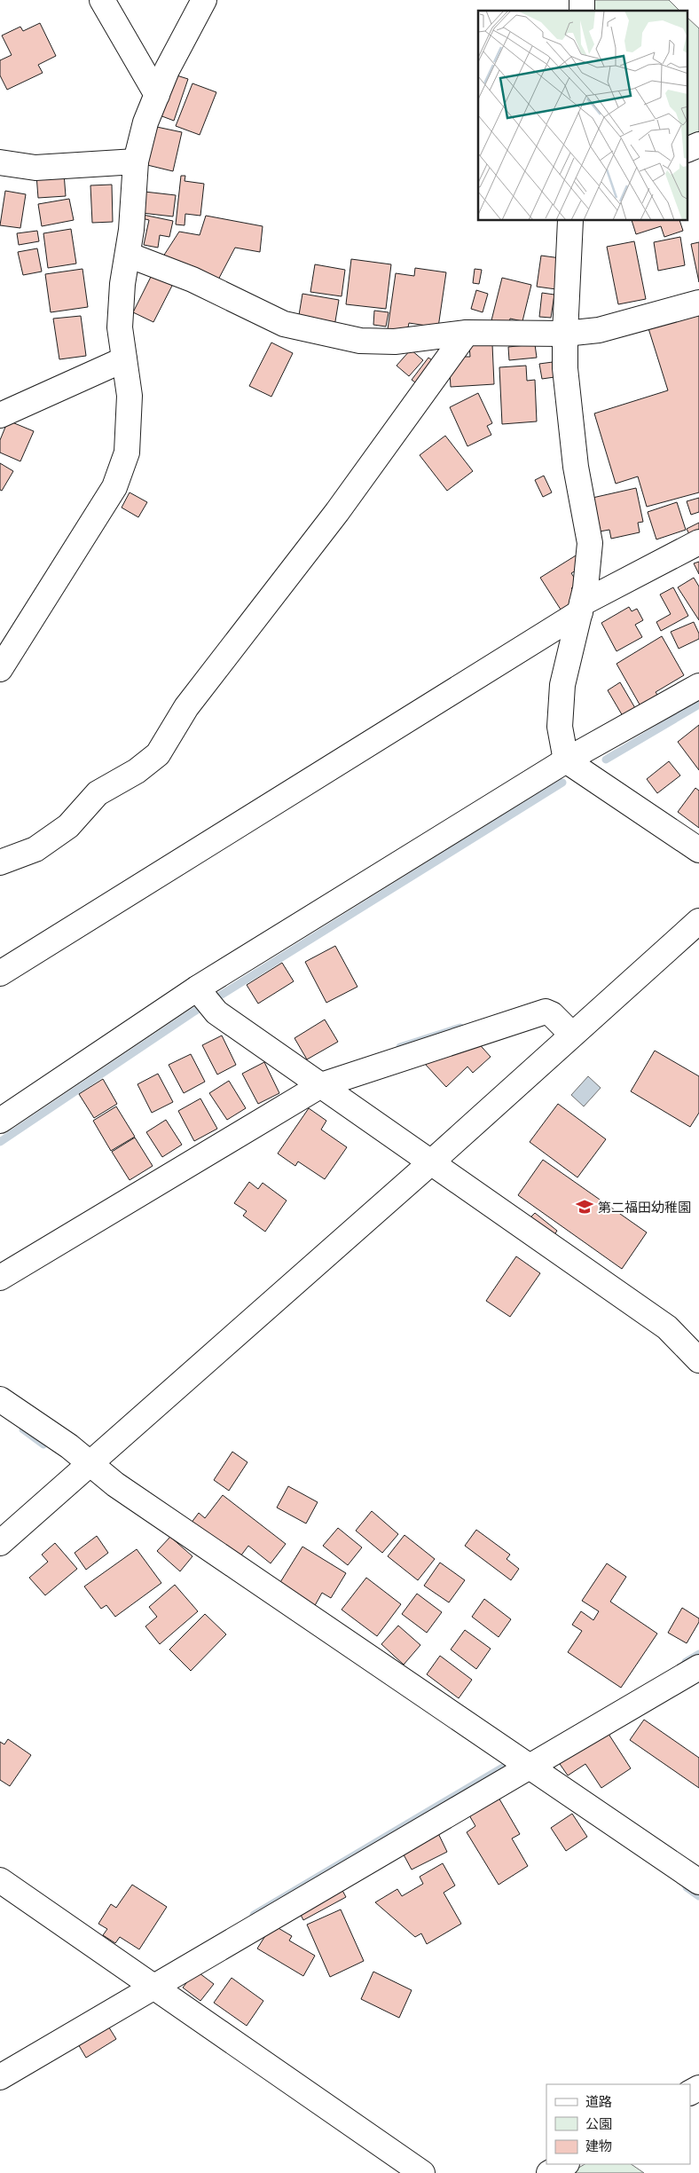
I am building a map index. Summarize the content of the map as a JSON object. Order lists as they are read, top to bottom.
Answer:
{
  "places": {
    "school or university": ["第二福田幼稚園"]
  },
  "legend": ["道路", "公園", "建物"]
}
